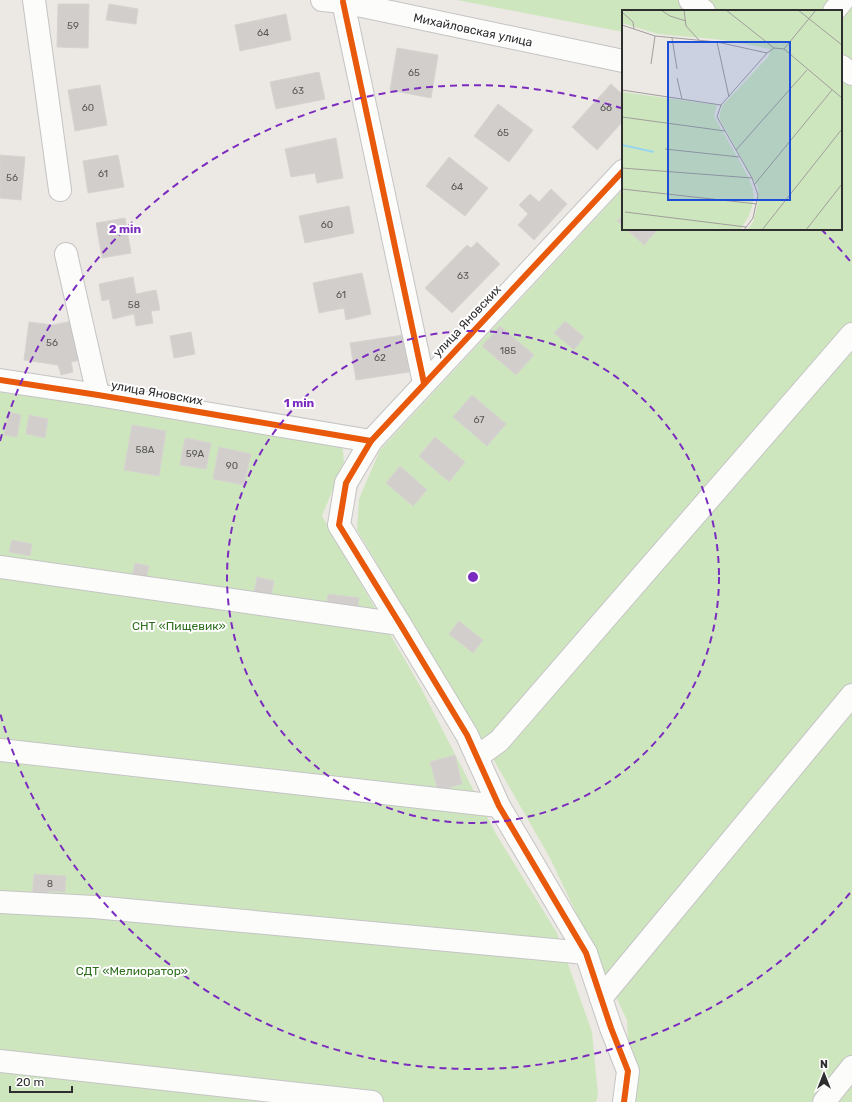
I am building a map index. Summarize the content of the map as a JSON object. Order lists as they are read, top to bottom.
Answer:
{
  "streets": {
    "street": ["Михайловская улица", "улица Яновских"]
  },
  "parks": ["СНТ «Пищевик»", "СДТ «Мелиоратор»"],
  "house_numbers": [
    "59",
    "64",
    "65",
    "63",
    "60",
    "66",
    "65",
    "61",
    "56",
    "64",
    "60",
    "63",
    "61",
    "58",
    "56",
    "185",
    "62",
    "67",
    "58А",
    "59А",
    "90",
    "8"
  ],
  "scale_bar": "20 m",
  "north": "top",
  "rings": ["2 min", "1 min"]
}
